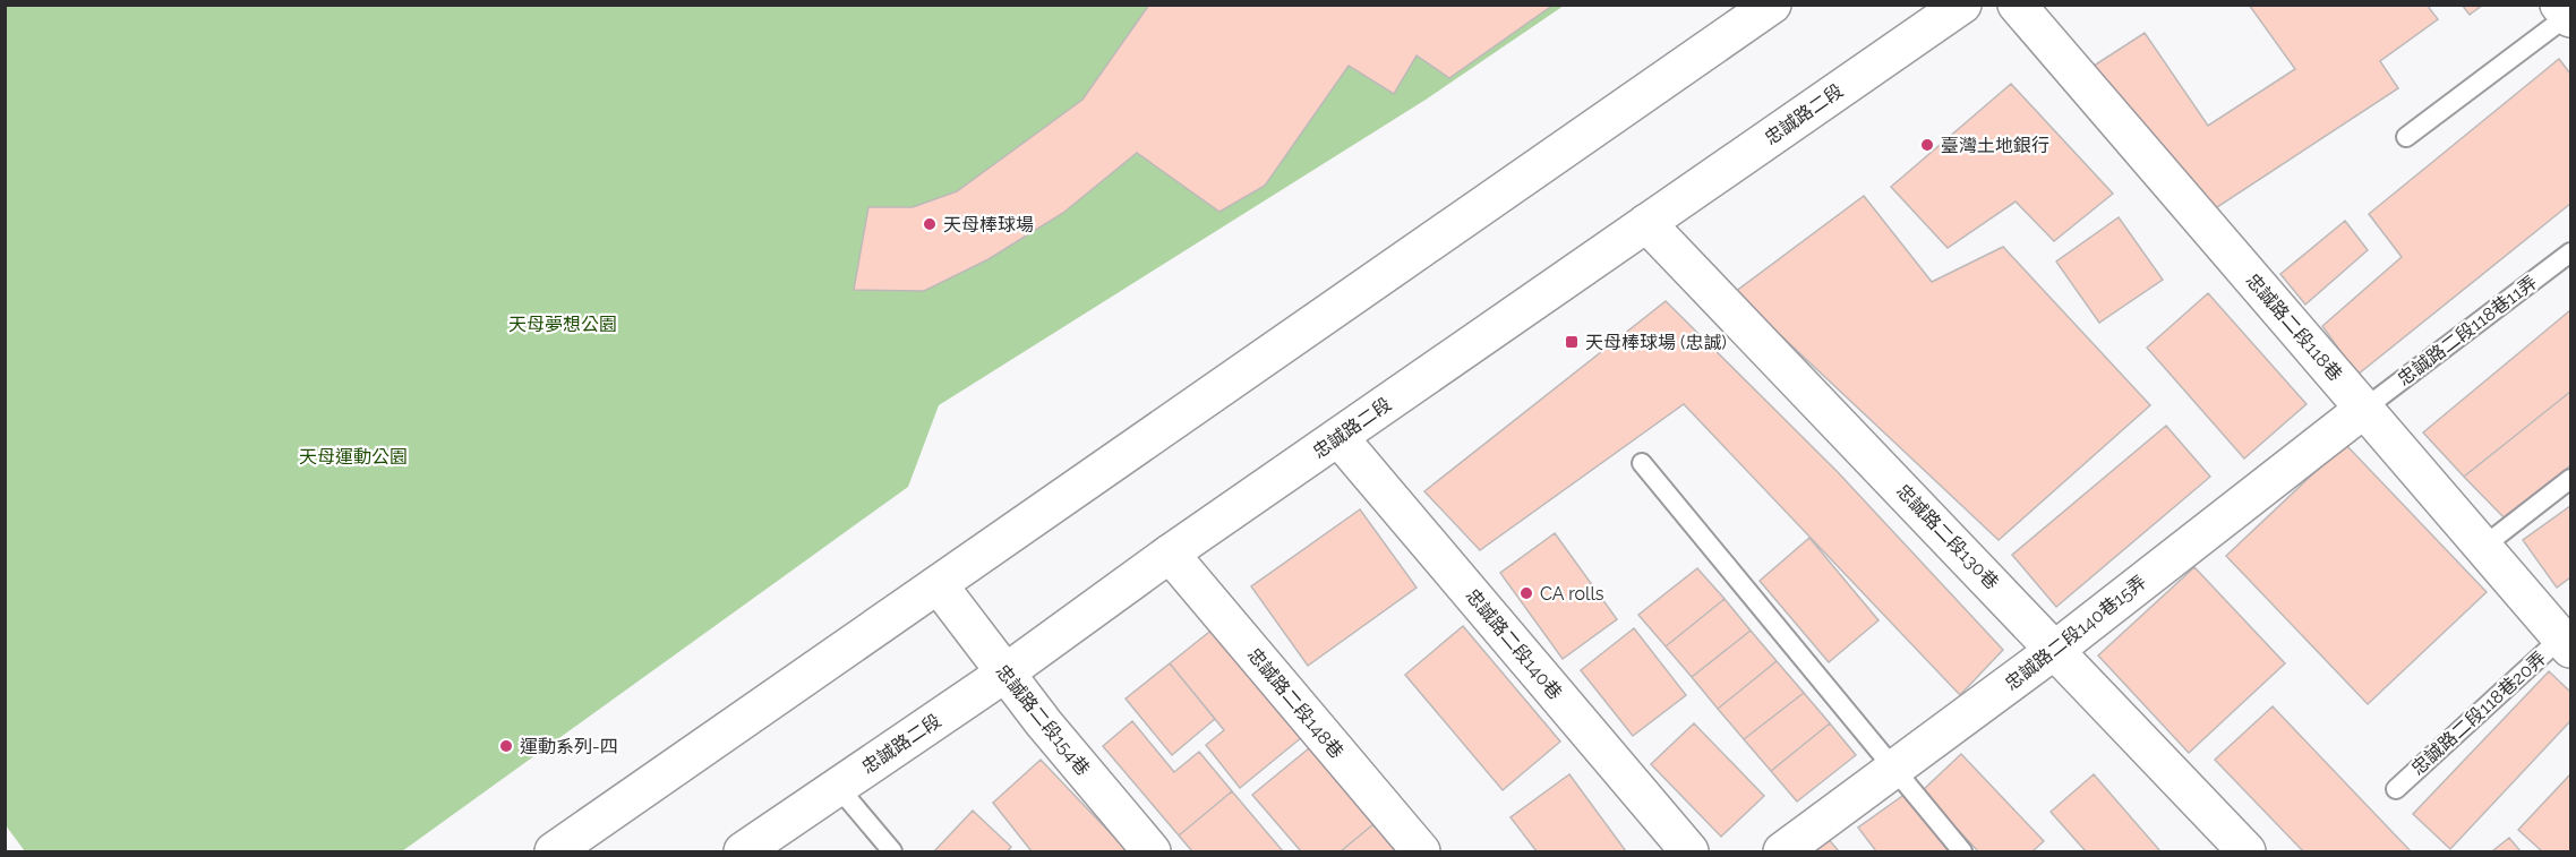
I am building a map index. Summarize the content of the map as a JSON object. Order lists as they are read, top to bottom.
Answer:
{
  "streets": {
    "street": [
      "忠誠路二段",
      "忠誠路二段118巷",
      "忠誠路二段130巷",
      "忠誠路二段140巷15弄",
      "忠誠路二段140巷",
      "忠誠路二段148巷",
      "忠誠路二段154巷"
    ],
    "lane": ["忠誠路二段118巷11弄", "忠誠路二段118巷20弄"]
  },
  "crossings": [
    ["忠誠路二段", "忠誠路二段130巷"],
    ["忠誠路二段", "忠誠路二段140巷"],
    ["忠誠路二段", "忠誠路二段148巷"],
    ["忠誠路二段", "忠誠路二段154巷"],
    ["忠誠路二段118巷", "忠誠路二段118巷11弄"],
    ["忠誠路二段118巷", "忠誠路二段140巷15弄"],
    ["忠誠路二段118巷", "忠誠路二段118巷20弄"],
    ["忠誠路二段118巷11弄", "忠誠路二段140巷15弄"],
    ["忠誠路二段130巷", "忠誠路二段140巷15弄"]
  ],
  "parks": ["天母夢想公園", "天母運動公園"],
  "places": {
    "other": [
      "臺灣土地銀行",
      "天母棒球場",
      "CA rolls",
      "運動系列-四"
    ],
    "transit": ["天母棒球場 (忠誠)"]
  }
}
